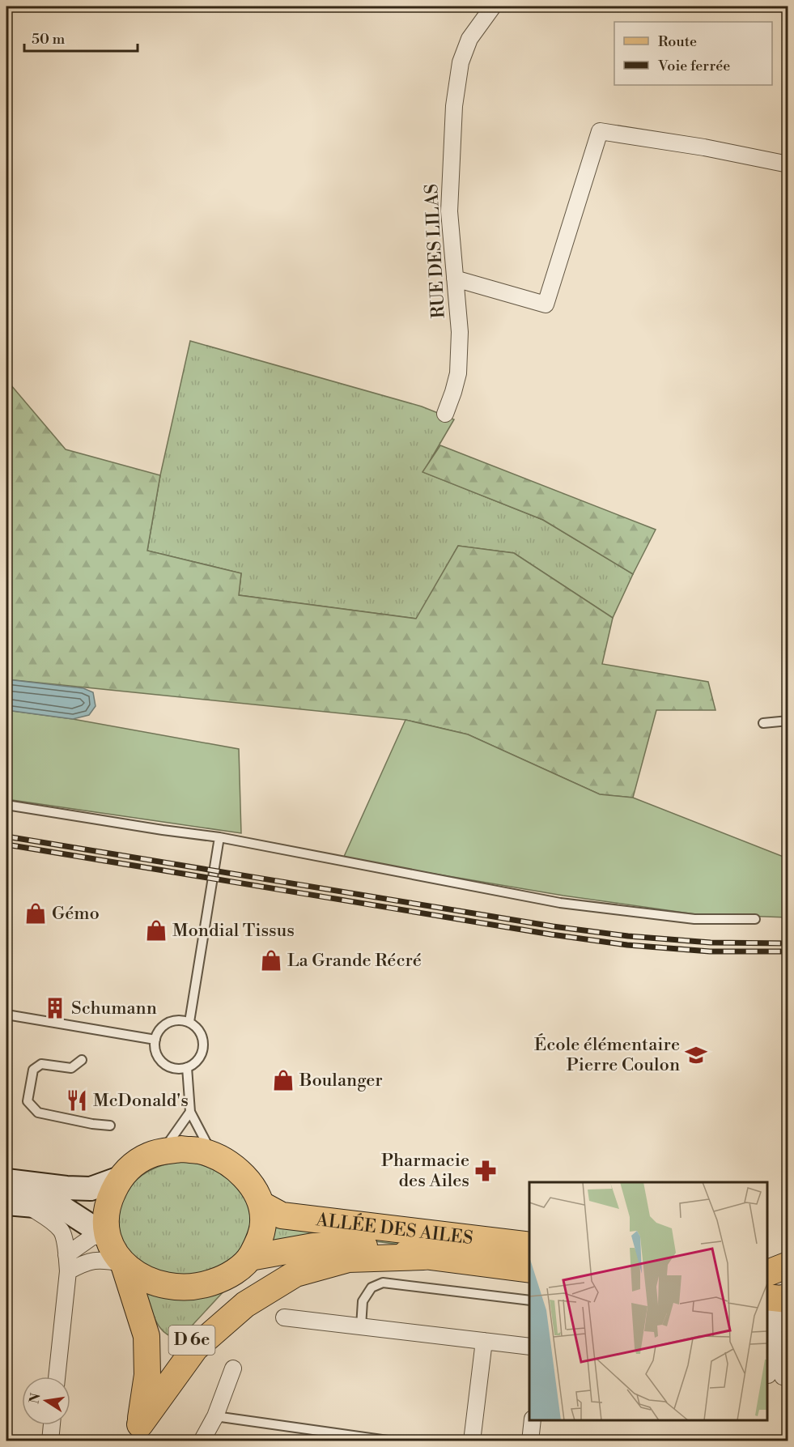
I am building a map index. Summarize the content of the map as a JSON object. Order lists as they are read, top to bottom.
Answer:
{
  "streets": {
    "main road": ["ALLÉE DES AILES", "D 6e"],
    "street": ["RUE DES LILAS"]
  },
  "crossings": [
    ["ALLÉE DES AILES", "D 6e"]
  ],
  "places": {
    "shop": [
      "Gémo",
      "Mondial Tissus",
      "La Grande Récré",
      "Boulanger"
    ],
    "building": ["Schumann"],
    "school or university": ["École élémentaire Pierre Coulon"],
    "restaurant": ["McDonald's"],
    "pharmacy": ["Pharmacie des Ailes"]
  },
  "legend": ["Route", "Voie ferrée"],
  "scale_bar": "50 m",
  "north": "left"
}
